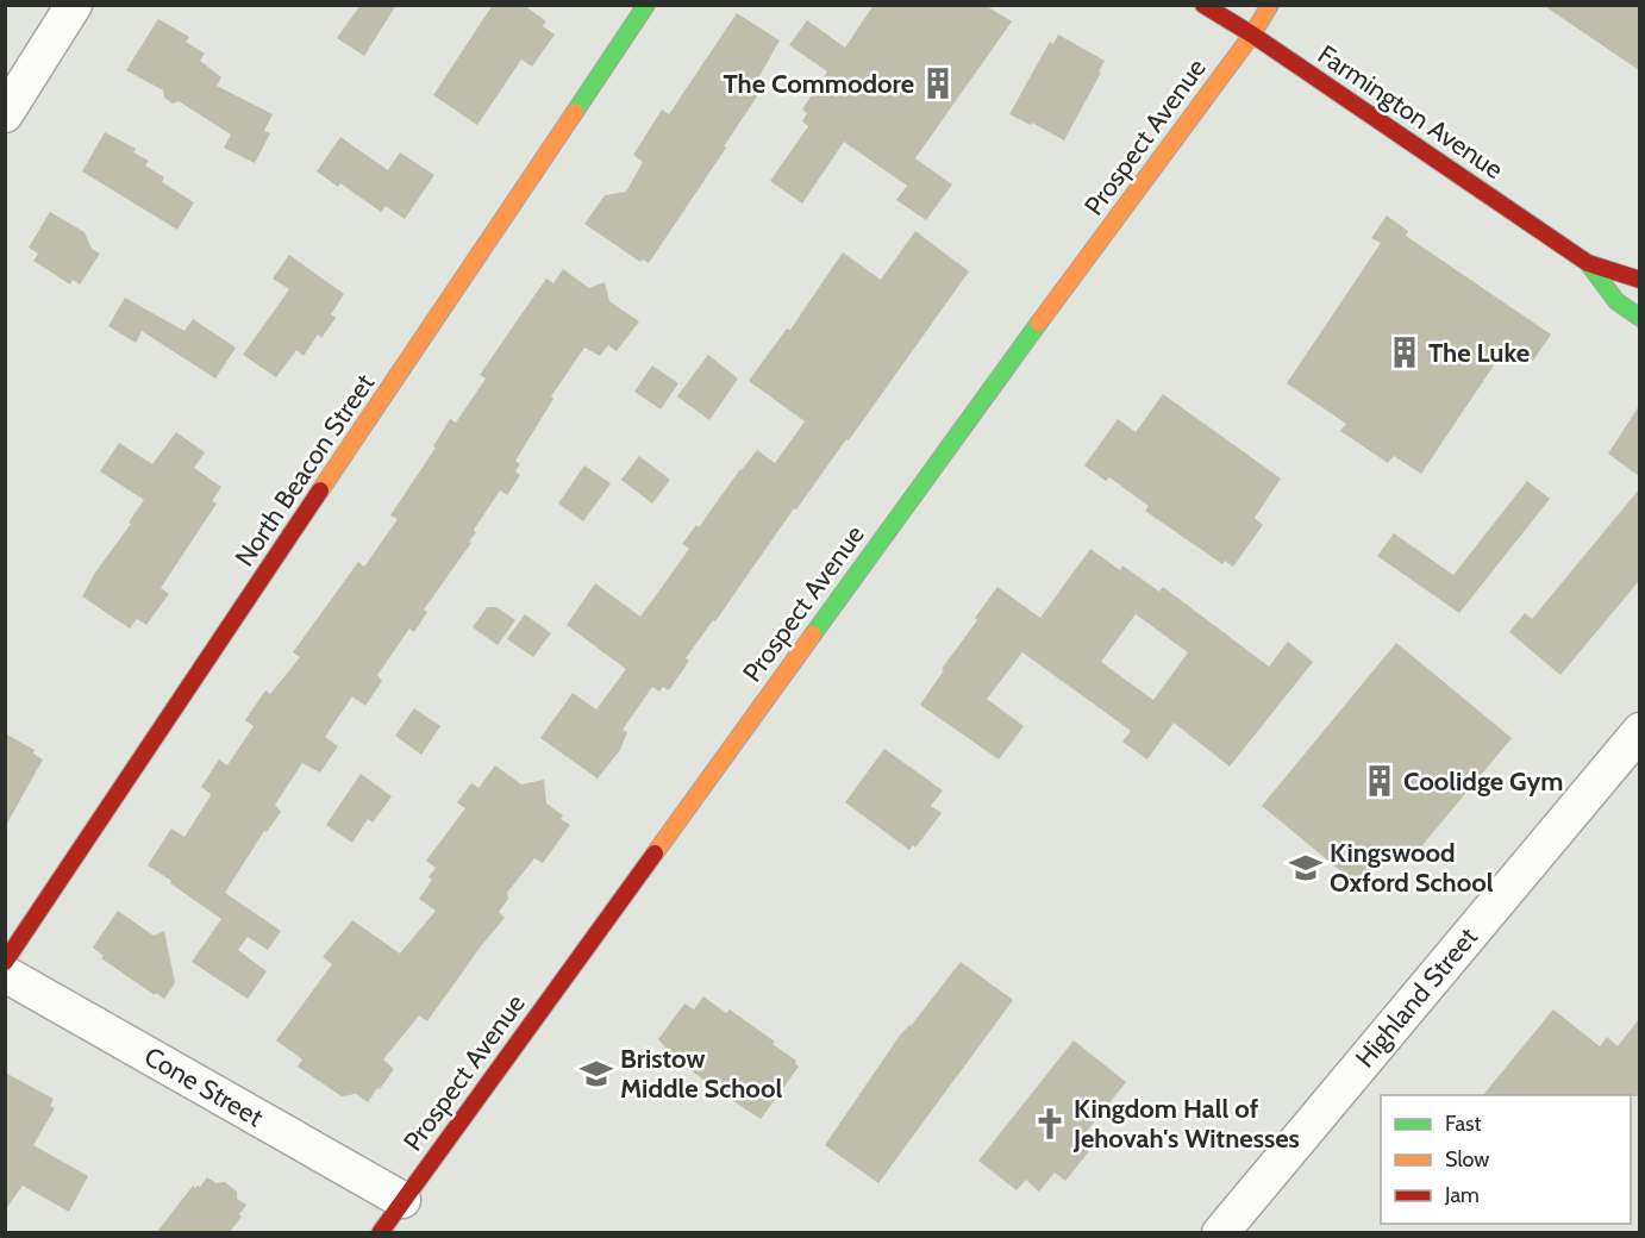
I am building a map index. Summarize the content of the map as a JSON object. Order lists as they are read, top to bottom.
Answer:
{
  "streets": {
    "main road": ["Farmington Avenue", "Prospect Avenue", "North Beacon Street"],
    "street": ["Highland Street", "Cone Street"]
  },
  "crossings": [
    ["Farmington Avenue", "Prospect Avenue"],
    ["Prospect Avenue", "Cone Street"]
  ],
  "places": {
    "building": ["The Commodore", "The Luke", "Coolidge Gym"],
    "school or university": ["Kingswood Oxford School", "Bristow Middle School"],
    "church": ["Kingdom Hall of Jehovah's Witnesses"]
  },
  "legend": ["Fast", "Slow", "Jam"]
}
